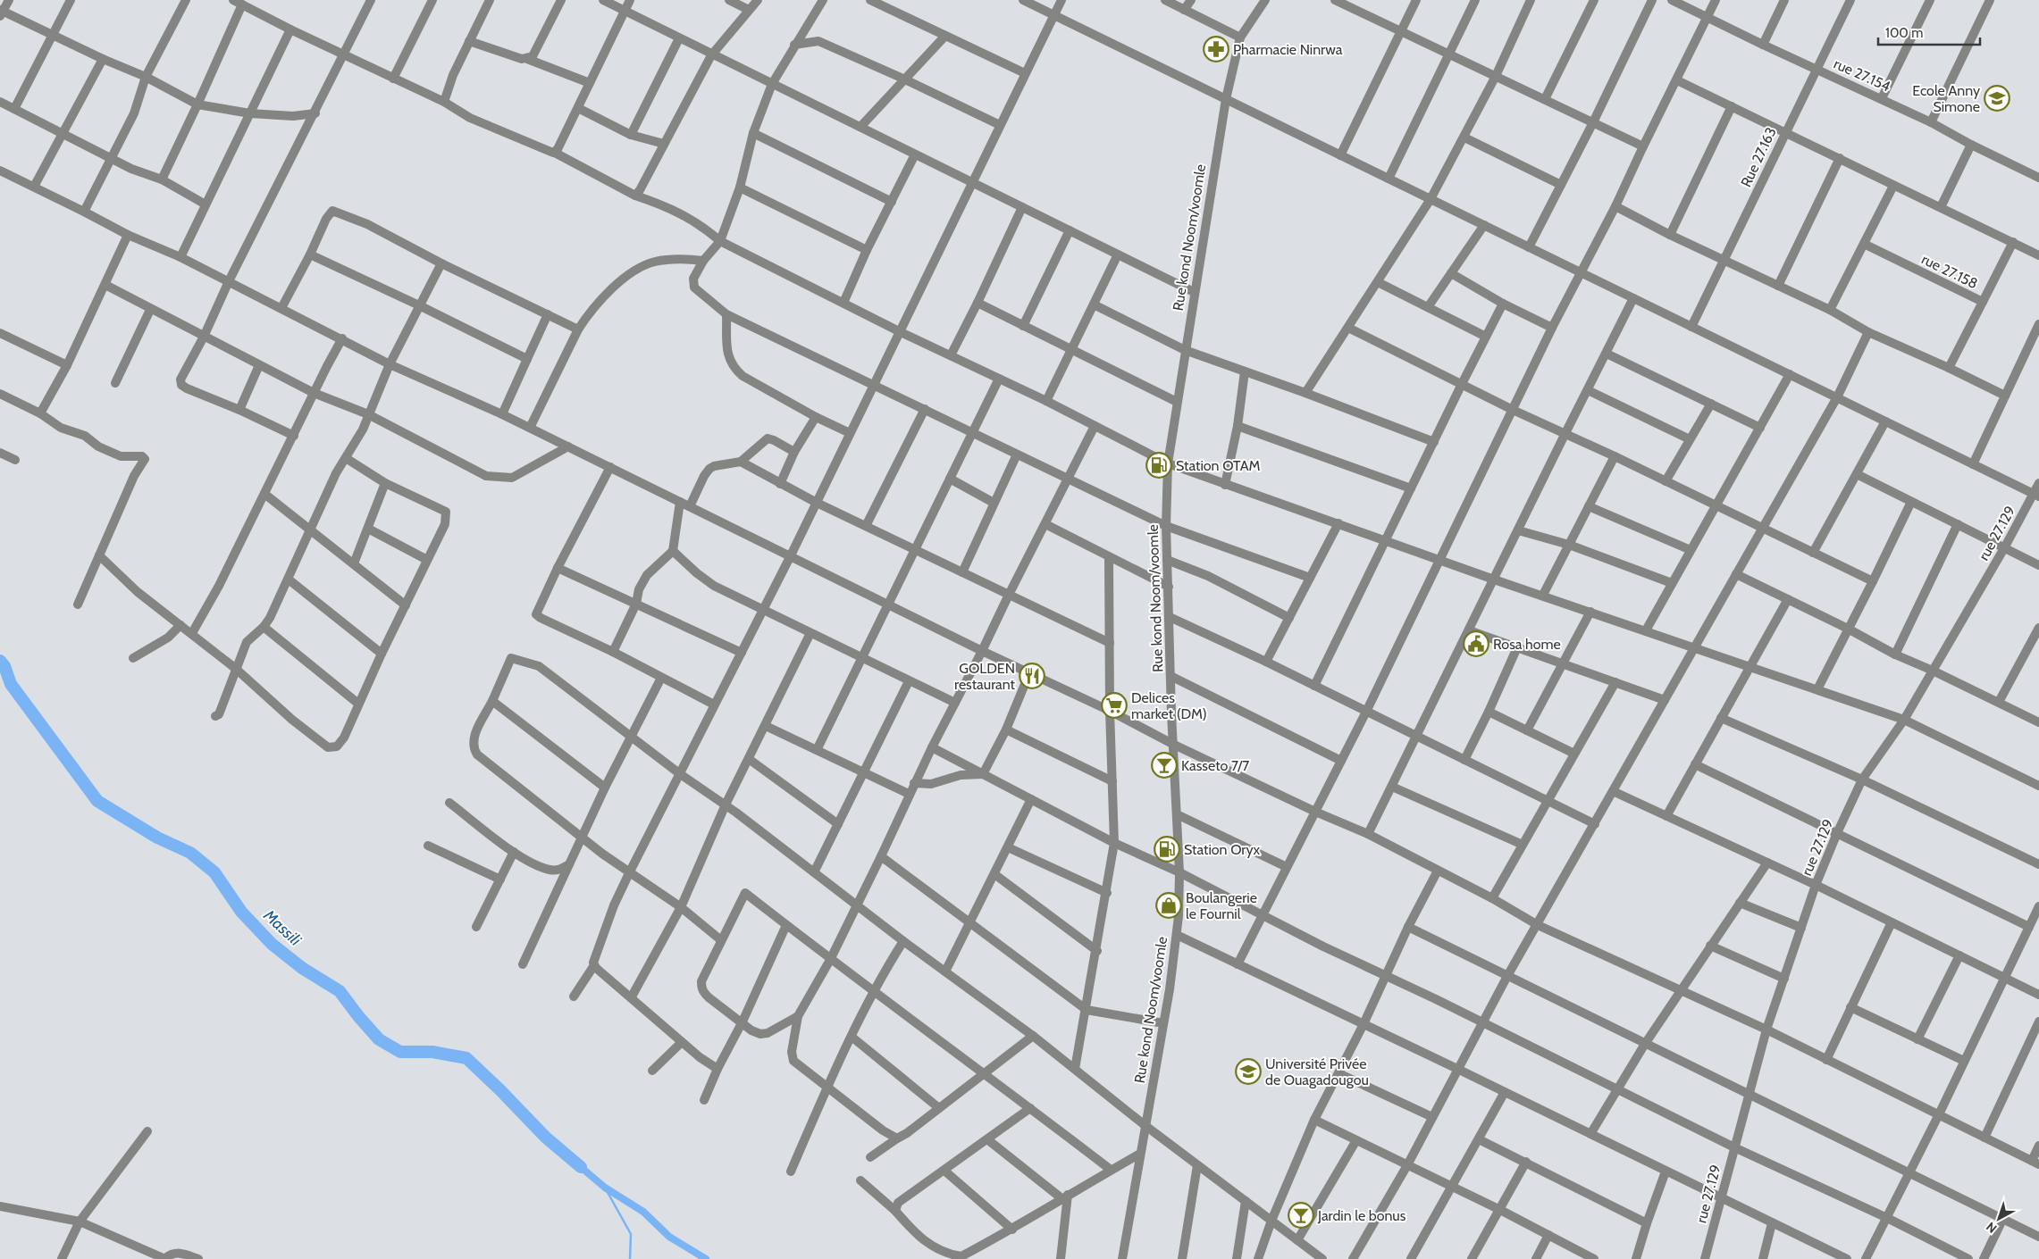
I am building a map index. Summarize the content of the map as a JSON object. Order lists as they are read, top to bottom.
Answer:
{
  "streets": {
    "street": [
      "rue 27.154",
      "Rue 27.163",
      "Rue kond Noom/voomle",
      "rue 27.158",
      "rue 27.129"
    ]
  },
  "crossings": [
    ["rue 27.154", "Rue 27.163"]
  ],
  "water": ["Massili"],
  "places": {
    "pharmacy": ["Pharmacie Ninrwa"],
    "school or university": ["Ecole Anny Simone", "Université Privée de Ouagadougou"],
    "fuel station": ["Station OTAM", "Station Oryx"],
    "public building": ["Rosa home"],
    "restaurant": ["GOLDEN restaurant"],
    "supermarket": ["Delices market (DM)"],
    "bar": ["Kasseto 7/7", "Jardin le bonus"],
    "shop": ["Boulangerie le Fournil"]
  },
  "scale_bar": "100 m",
  "north": "bottom left"
}
